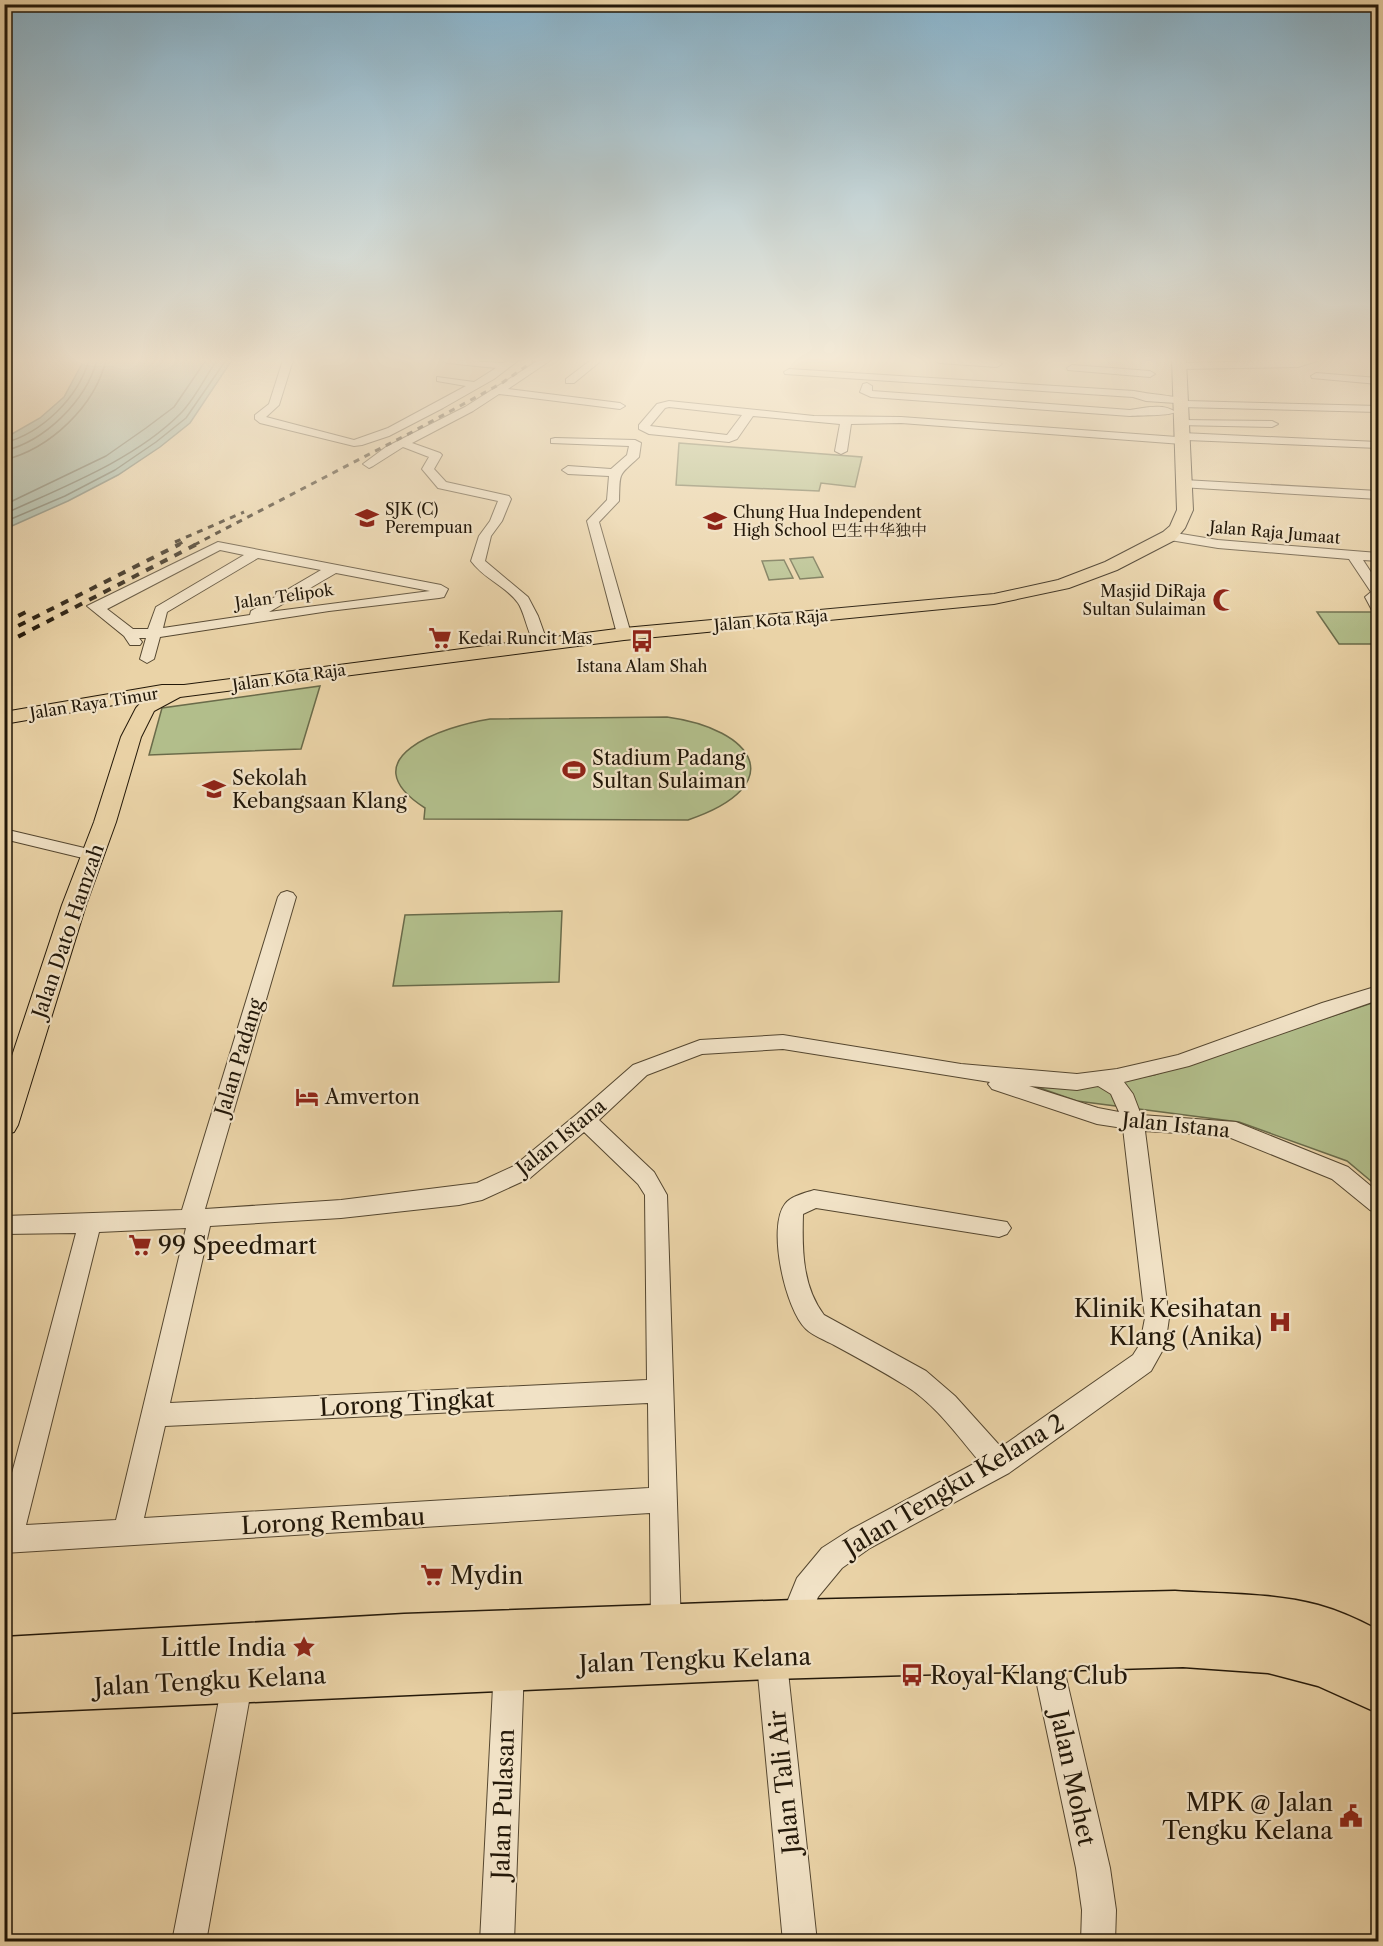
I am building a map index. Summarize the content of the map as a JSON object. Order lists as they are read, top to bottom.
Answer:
{
  "streets": {
    "highway": ["Jalan Tengku Kelana"],
    "main road": ["Jalan Kota Raja", "Jalan Raya Timur", "Jalan Dato Hamzah"],
    "street": [
      "Jalan Raja Jumaat",
      "Jalan Telipok",
      "Jalan Padang",
      "Jalan Istana",
      "Lorong Tingkat",
      "Jalan Tengku Kelana 2",
      "Lorong Rembau",
      "Jalan Mohet",
      "Jalan Tali Air",
      "Jalan Pulasan"
    ]
  },
  "crossings": [
    ["Jalan Raja Jumaat", "Jalan Kota Raja"],
    ["Jalan Kota Raja", "Jalan Raya Timur"],
    ["Jalan Kota Raja", "Jalan Dato Hamzah"],
    ["Jalan Raya Timur", "Jalan Dato Hamzah"],
    ["Jalan Padang", "Jalan Istana"],
    ["Jalan Istana", "Jalan Tengku Kelana 2"],
    ["Jalan Tengku Kelana 2", "Jalan Tengku Kelana"],
    ["Jalan Tengku Kelana 2", "Jalan Tali Air"],
    ["Jalan Tengku Kelana", "Jalan Mohet"],
    ["Jalan Tengku Kelana", "Jalan Tali Air"],
    ["Jalan Tengku Kelana", "Jalan Pulasan"]
  ],
  "places": {
    "school or university": ["SJK (C) Perempuan", "Chung Hua Independent High School 巴生中华独中", "Sekolah Kebangsaan Klang"],
    "mosque": ["Masjid DiRaja Sultan Sulaiman"],
    "supermarket": ["Kedai Runcit Mas", "99 Speedmart", "Mydin"],
    "bus stop": ["Istana Alam Shah", "Royal Klang Club"],
    "sports": ["Stadium Padang Sultan Sulaiman"],
    "hotel": ["Amverton"],
    "hospital": ["Klinik Kesihatan Klang (Anika)"],
    "place": ["Little India"],
    "public building": ["MPK @ Jalan Tengku Kelana"]
  }
}
